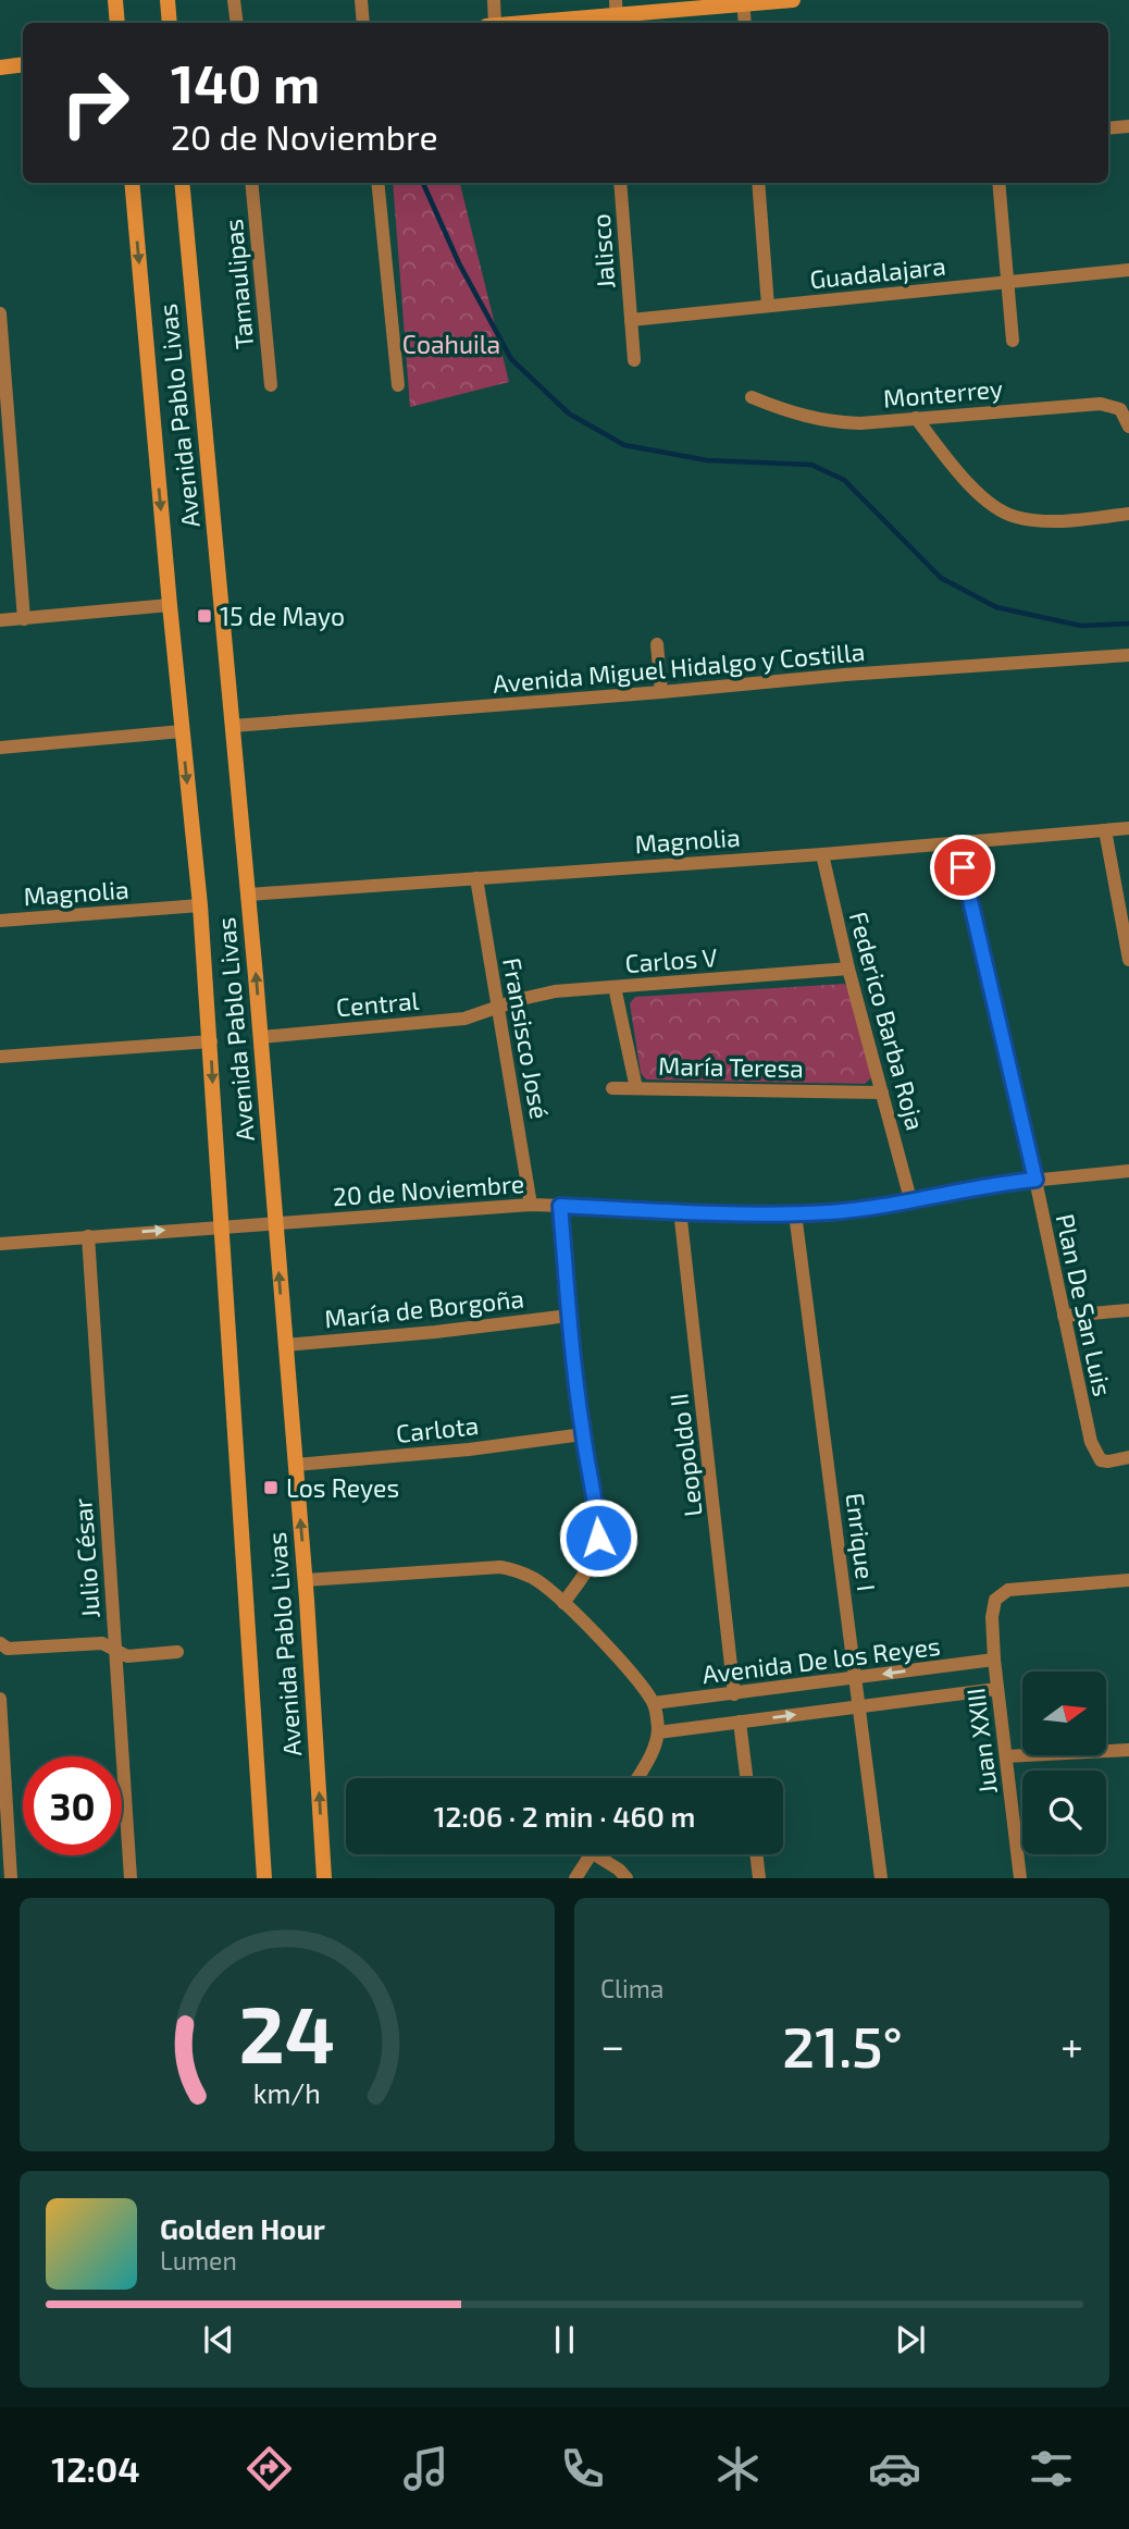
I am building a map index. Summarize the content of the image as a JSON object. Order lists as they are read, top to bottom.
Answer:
{
  "streets": {
    "main road": ["Avenida Pablo Livas"],
    "street": [
      "Jalisco",
      "Guadalajara",
      "Tamaulipas",
      "Monterrey",
      "Avenida Miguel Hidalgo y Costilla",
      "Magnolia",
      "Carlos V",
      "Central",
      "Federico Barba Roja",
      "Fransisco José",
      "María Teresa",
      "20 de Noviembre",
      "Plan De San Luis",
      "María de Borgoña",
      "Carlota",
      "Leopoldo II",
      "Enrique I",
      "Julio César",
      "Avenida De los Reyes",
      "Juan XXIII"
    ]
  },
  "crossings": [
    ["Jalisco", "Guadalajara"],
    ["Avenida Pablo Livas", "Avenida Miguel Hidalgo y Costilla"],
    ["Avenida Pablo Livas", "Magnolia"],
    ["Avenida Pablo Livas", "Central"],
    ["Avenida Pablo Livas", "20 de Noviembre"],
    ["Avenida Pablo Livas", "María de Borgoña"],
    ["Avenida Pablo Livas", "Carlota"],
    ["Magnolia", "Federico Barba Roja"],
    ["Magnolia", "Fransisco José"],
    ["Magnolia", "Plan De San Luis"],
    ["Carlos V", "Central"],
    ["Carlos V", "Federico Barba Roja"],
    ["Carlos V", "Fransisco José"],
    ["Carlos V", "María Teresa"],
    ["Central", "Fransisco José"],
    ["Federico Barba Roja", "María Teresa"],
    ["Federico Barba Roja", "20 de Noviembre"],
    ["Fransisco José", "20 de Noviembre"],
    ["20 de Noviembre", "Plan De San Luis"],
    ["20 de Noviembre", "Leopoldo II"],
    ["20 de Noviembre", "Enrique I"],
    ["20 de Noviembre", "Julio César"],
    ["Leopoldo II", "Avenida De los Reyes"],
    ["Enrique I", "Avenida De los Reyes"],
    ["Avenida De los Reyes", "Juan XXIII"]
  ],
  "parks": ["Coahuila"],
  "places": {
    "transit": ["15 de Mayo", "Los Reyes"]
  },
  "north": "right",
  "page": {
    "turn": ["140 m", "20 de Noviembre"],
    "limit": "30",
    "trip": "12:06 · 2 min · 460 m",
    "tile": "Clima",
    "heat": ["−", "21.5°", "+"],
    "song": ["Golden Hour", "Lumen"],
    "tabs": "12:04",
    "gauge": ["24", "km/h"]
  }
}
